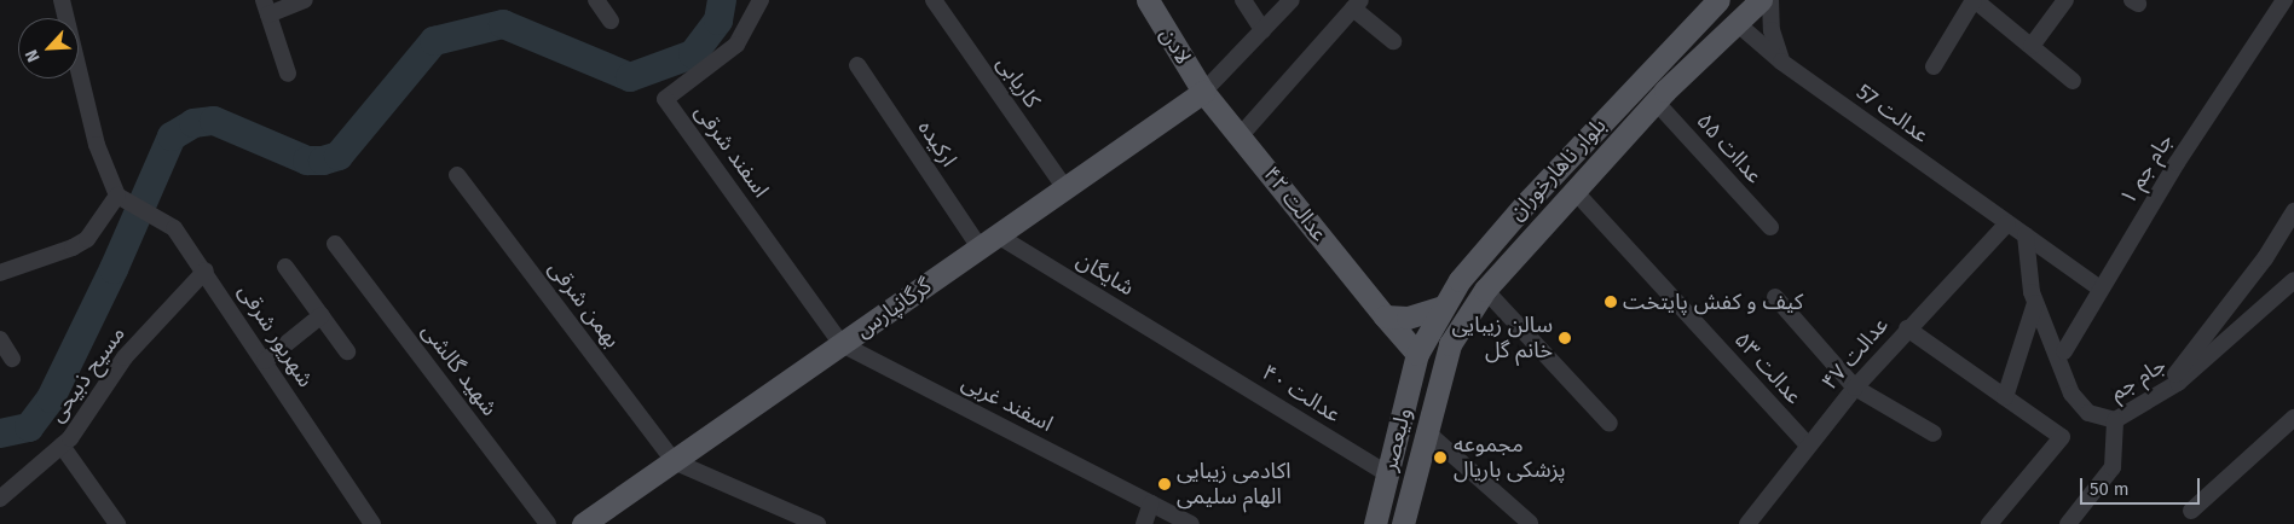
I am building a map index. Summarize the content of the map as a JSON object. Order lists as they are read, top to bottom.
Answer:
{
  "streets": {
    "main road": [
      "لادن",
      "بلوار ناهارخوران",
      "عدالت ۴۲",
      "گرگانپارس",
      "ولیعصر"
    ],
    "street": [
      "کاریابی",
      "عدالت 57",
      "ارکیده",
      "عداات ۵۵",
      "اسفند شرقی",
      "۱ جام جم",
      "شایگان",
      "بهمن شرقی",
      "شهریور شرقی",
      "عدالت ۴۷",
      "عدالت ۵۳",
      "شهید گالشی",
      "مسیح ذبیحی",
      "جام جم",
      "عدالت ۴۰",
      "اسفند غربی"
    ]
  },
  "crossings": [
    ["لادن", "عدالت ۴۲"],
    ["لادن", "گرگانپارس"],
    ["کاریابی", "گرگانپارس"],
    ["عدالت 57", "بلوار ناهارخوران"],
    ["عدالت 57", "عدالت ۴۷"],
    ["عدالت 57", "جام جم"],
    ["ارکیده", "شایگان"],
    ["ارکیده", "گرگانپارس"],
    ["عداات ۵۵", "بلوار ناهارخوران"],
    ["اسفند شرقی", "گرگانپارس"],
    ["اسفند شرقی", "اسفند غربی"],
    ["بلوار ناهارخوران", "عدالت ۴۲"],
    ["بلوار ناهارخوران", "عدالت ۵۳"],
    ["بلوار ناهارخوران", "ولیعصر"],
    ["عدالت ۴۲", "گرگانپارس"],
    ["عدالت ۴۲", "ولیعصر"],
    ["شایگان", "گرگانپارس"],
    ["شایگان", "عدالت ۴۰"],
    ["بهمن شرقی", "گرگانپارس"],
    ["گرگانپارس", "اسفند غربی"],
    ["شهریور شرقی", "مسیح ذبیحی"],
    ["عدالت ۴۷", "عدالت ۵۳"],
    ["عدالت ۴۰", "ولیعصر"]
  ],
  "places": [
    "کیف و کفش پایتخت",
    "سالن زیبایی خانم گل",
    "مجموعه پزشکی باریال",
    "اکادمی زیبایی الهام سلیمی"
  ],
  "scale_bar": "50 m",
  "north": "bottom left"
}
